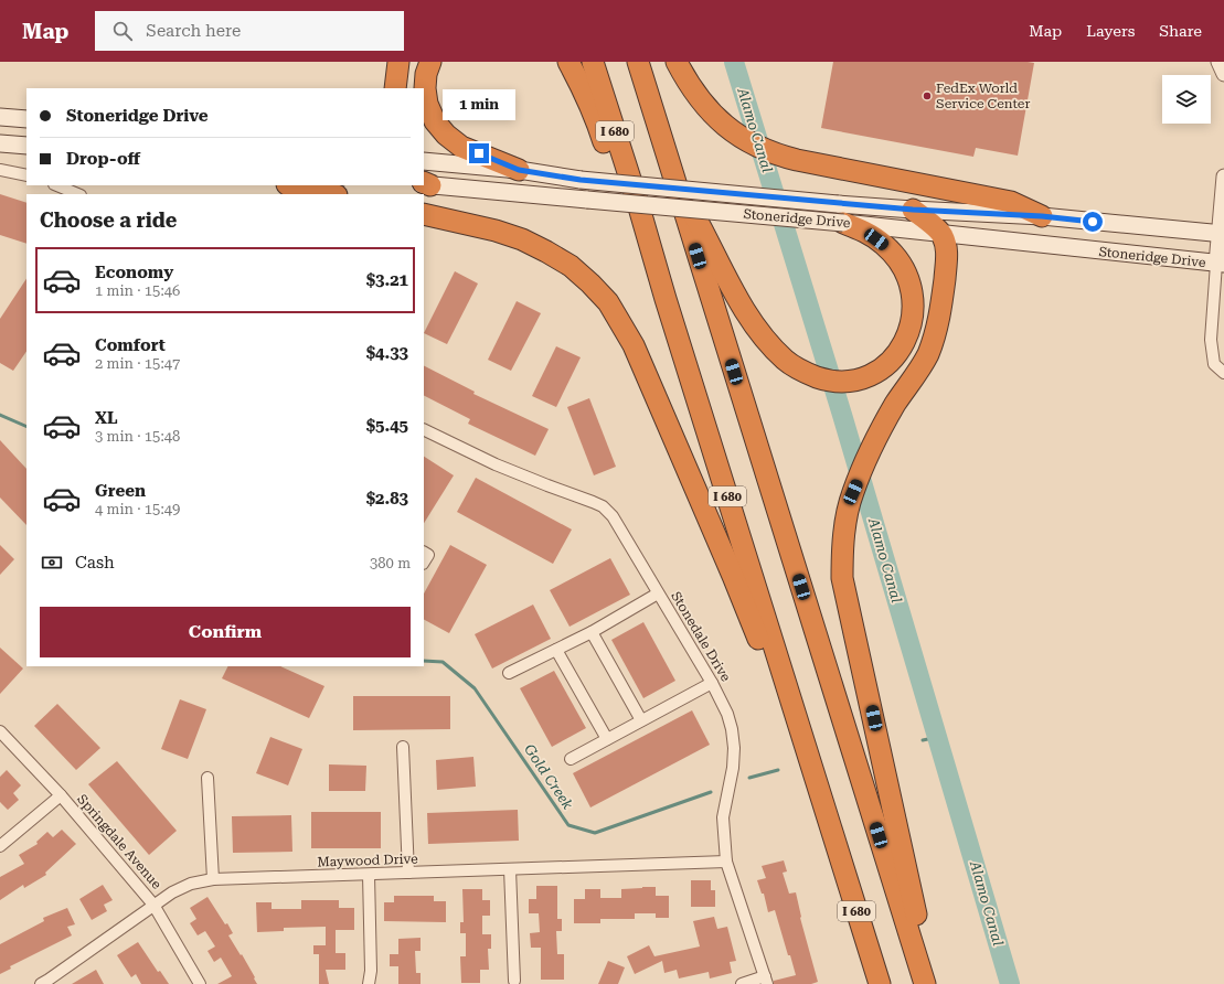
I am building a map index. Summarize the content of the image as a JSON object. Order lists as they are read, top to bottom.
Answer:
{
  "streets": {
    "highway": ["I 680"],
    "main road": ["Stoneridge Drive"],
    "street": ["Stonedale Drive", "Springdale Avenue", "Maywood Drive"]
  },
  "crossings": [
    ["Stonedale Drive", "Maywood Drive"],
    ["Springdale Avenue", "Maywood Drive"]
  ],
  "water": ["Alamo Canal", "Gold Creek"],
  "places": ["FedEx World Service Center"],
  "page": {
    "header": "Map",
    "search": "Search here",
    "nav": ["Map", "Layers", "Share"],
    "banner": ["Stoneridge Drive", "Drop-off"],
    "bubble": "1 min",
    "heading": "Choose a ride",
    "list": [
      {
        "name": "Economy",
        "note": "1 min · 15:46",
        "value": "$3.21"
      },
      {
        "name": "Comfort",
        "note": "2 min · 15:47",
        "value": "$4.33"
      },
      {
        "name": "XL",
        "note": "3 min · 15:48",
        "value": "$5.45"
      },
      {
        "name": "Green",
        "note": "4 min · 15:49",
        "value": "$2.83"
      }
    ],
    "pay": ["Cash", "380 m"],
    "buttons": "Confirm"
  }
}
